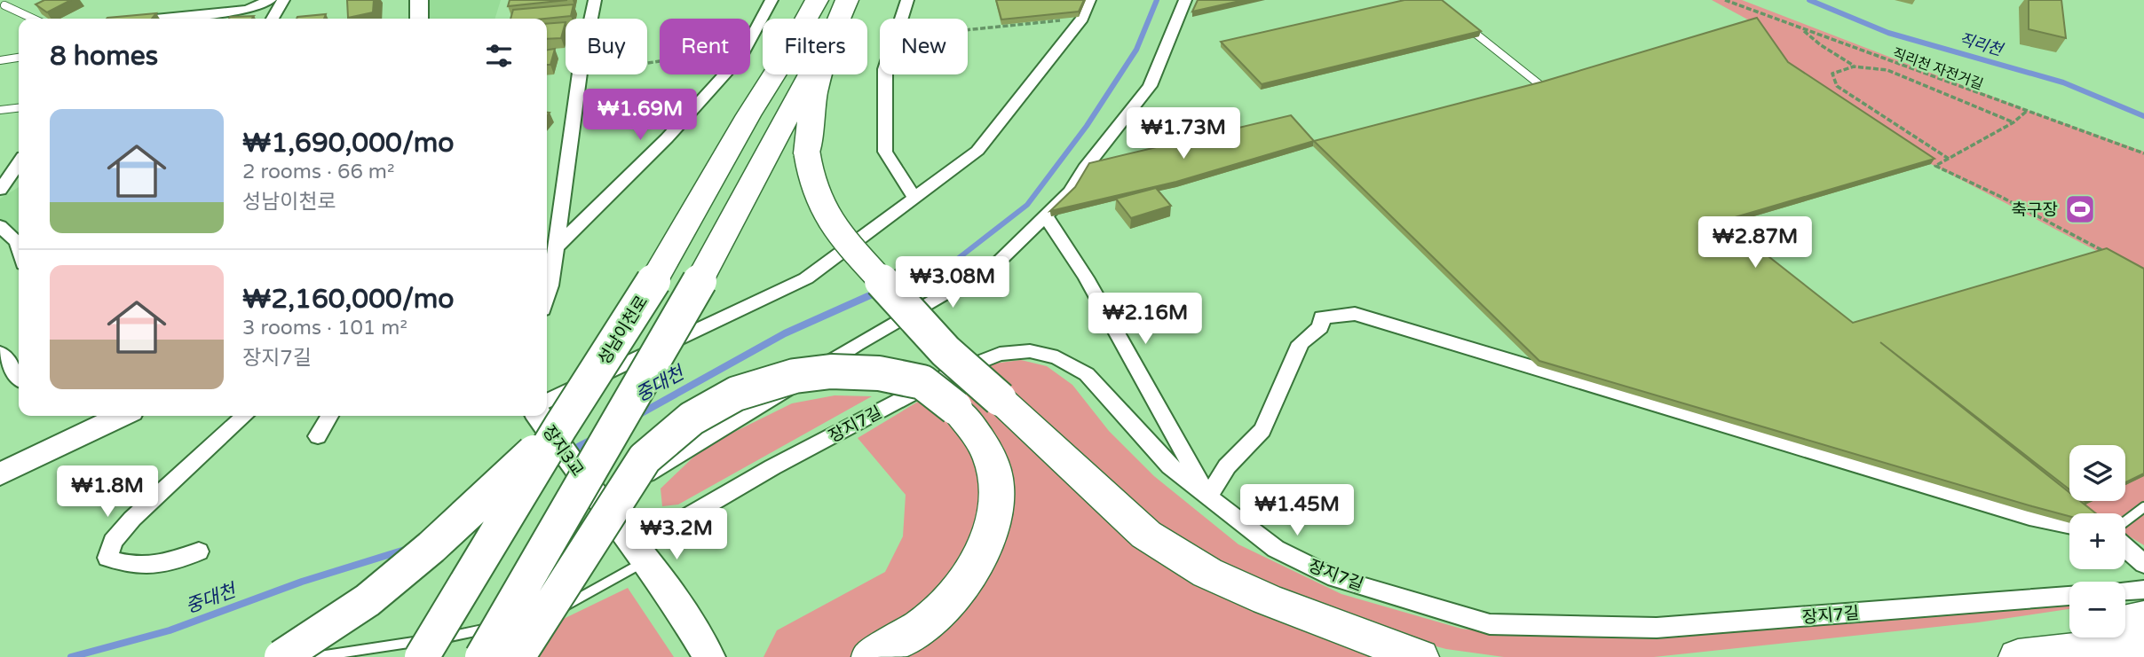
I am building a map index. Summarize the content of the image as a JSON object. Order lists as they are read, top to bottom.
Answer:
{
  "streets": {
    "highway": ["성남이천로"],
    "street": ["장지7길", "장지3교"],
    "path": ["직리천 자전거길"]
  },
  "water": ["직리천", "중대천"],
  "places": {
    "sports": ["축구장"]
  },
  "page": {
    "chip": [
      "Buy",
      "Rent",
      "Filters",
      "New"
    ],
    "heading": "8 homes",
    "price": [
      "₩1.69M",
      "₩1.73M",
      "₩2.87M",
      "₩3.08M",
      "₩2.16M",
      "₩1.8M",
      "₩1.45M",
      "₩3.2M"
    ],
    "list": [
      {
        "name": "₩1,690,000/mo",
        "note": "2 rooms · 66 m² · 성남이천로"
      },
      {
        "name": "₩2,160,000/mo",
        "note": "3 rooms · 101 m² · 장지7길"
      }
    ],
    "map_buttons": ["+", "−"]
  }
}
